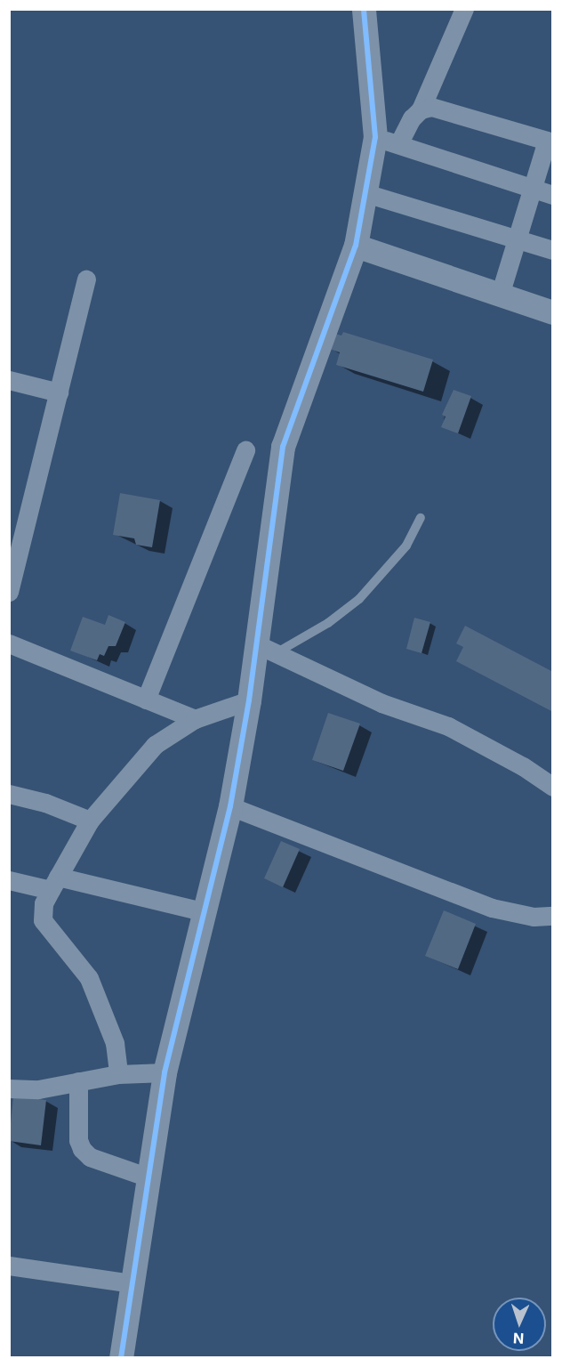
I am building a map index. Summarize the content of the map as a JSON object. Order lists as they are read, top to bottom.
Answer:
{
  "north": "bottom"
}
